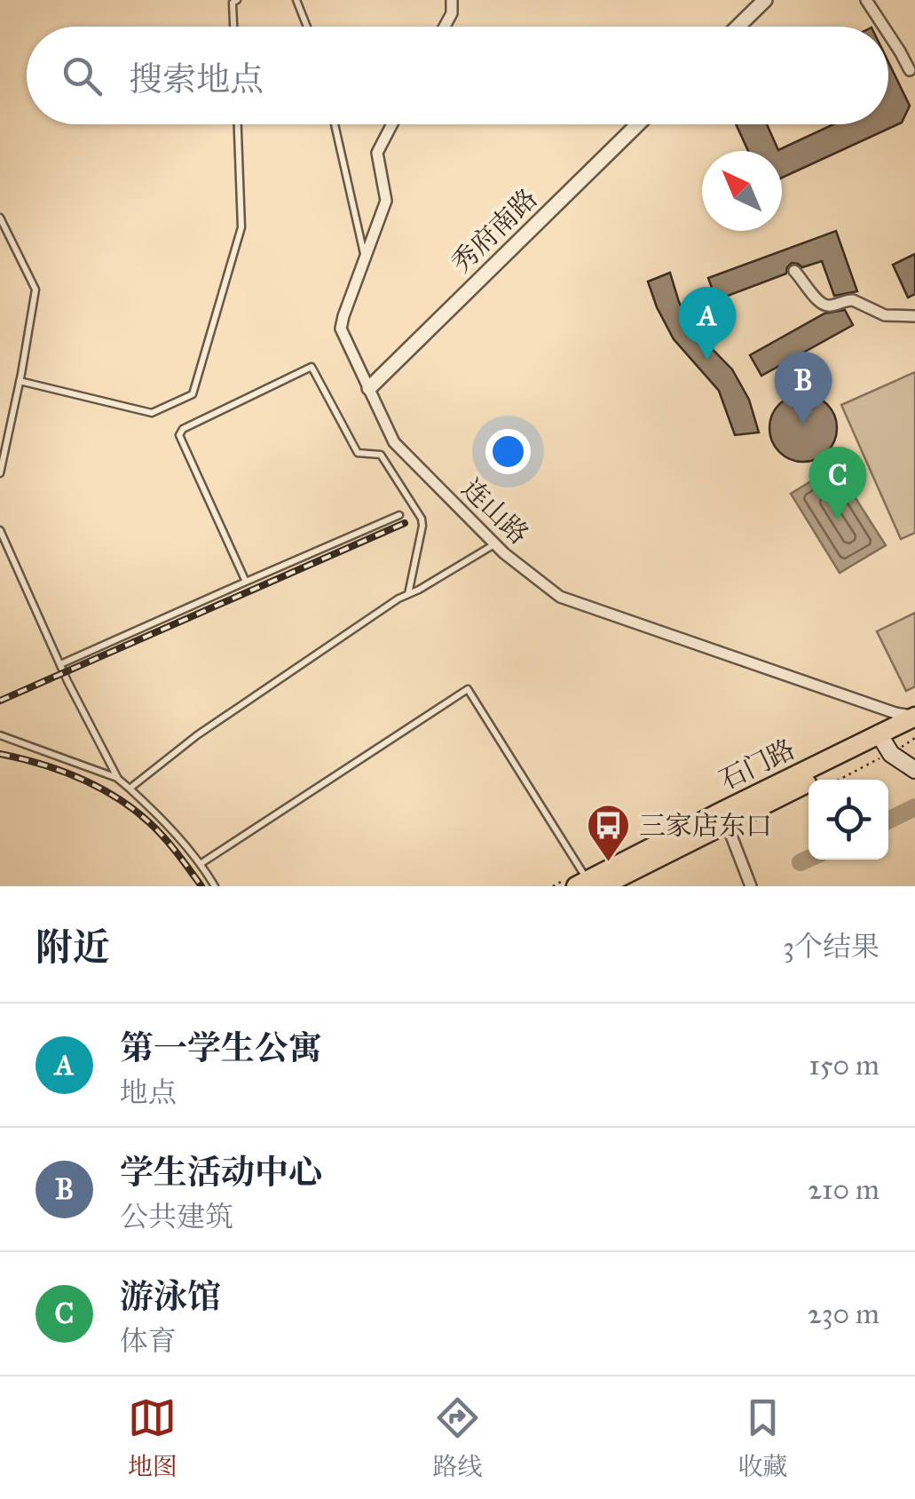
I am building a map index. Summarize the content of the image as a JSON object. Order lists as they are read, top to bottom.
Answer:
{
  "streets": {
    "highway": ["石门路"],
    "street": ["秀府南路", "连山路"]
  },
  "crossings": [
    ["秀府南路", "连山路"],
    ["连山路", "石门路"]
  ],
  "places": {
    "bus stop": ["三家店东口"]
  },
  "north": "top left",
  "page": {
    "search": "搜索地点",
    "pins": ["A", "B", "C"],
    "heading": ["附近", "3个结果"],
    "list": [
      {
        "mark": "A",
        "name": "第一学生公寓",
        "note": "地点",
        "value": "150 m"
      },
      {
        "mark": "B",
        "name": "学生活动中心",
        "note": "公共建筑",
        "value": "210 m"
      },
      {
        "mark": "C",
        "name": "游泳馆",
        "note": "体育",
        "value": "230 m"
      }
    ],
    "nav": ["地图", "路线", "收藏"]
  }
}
